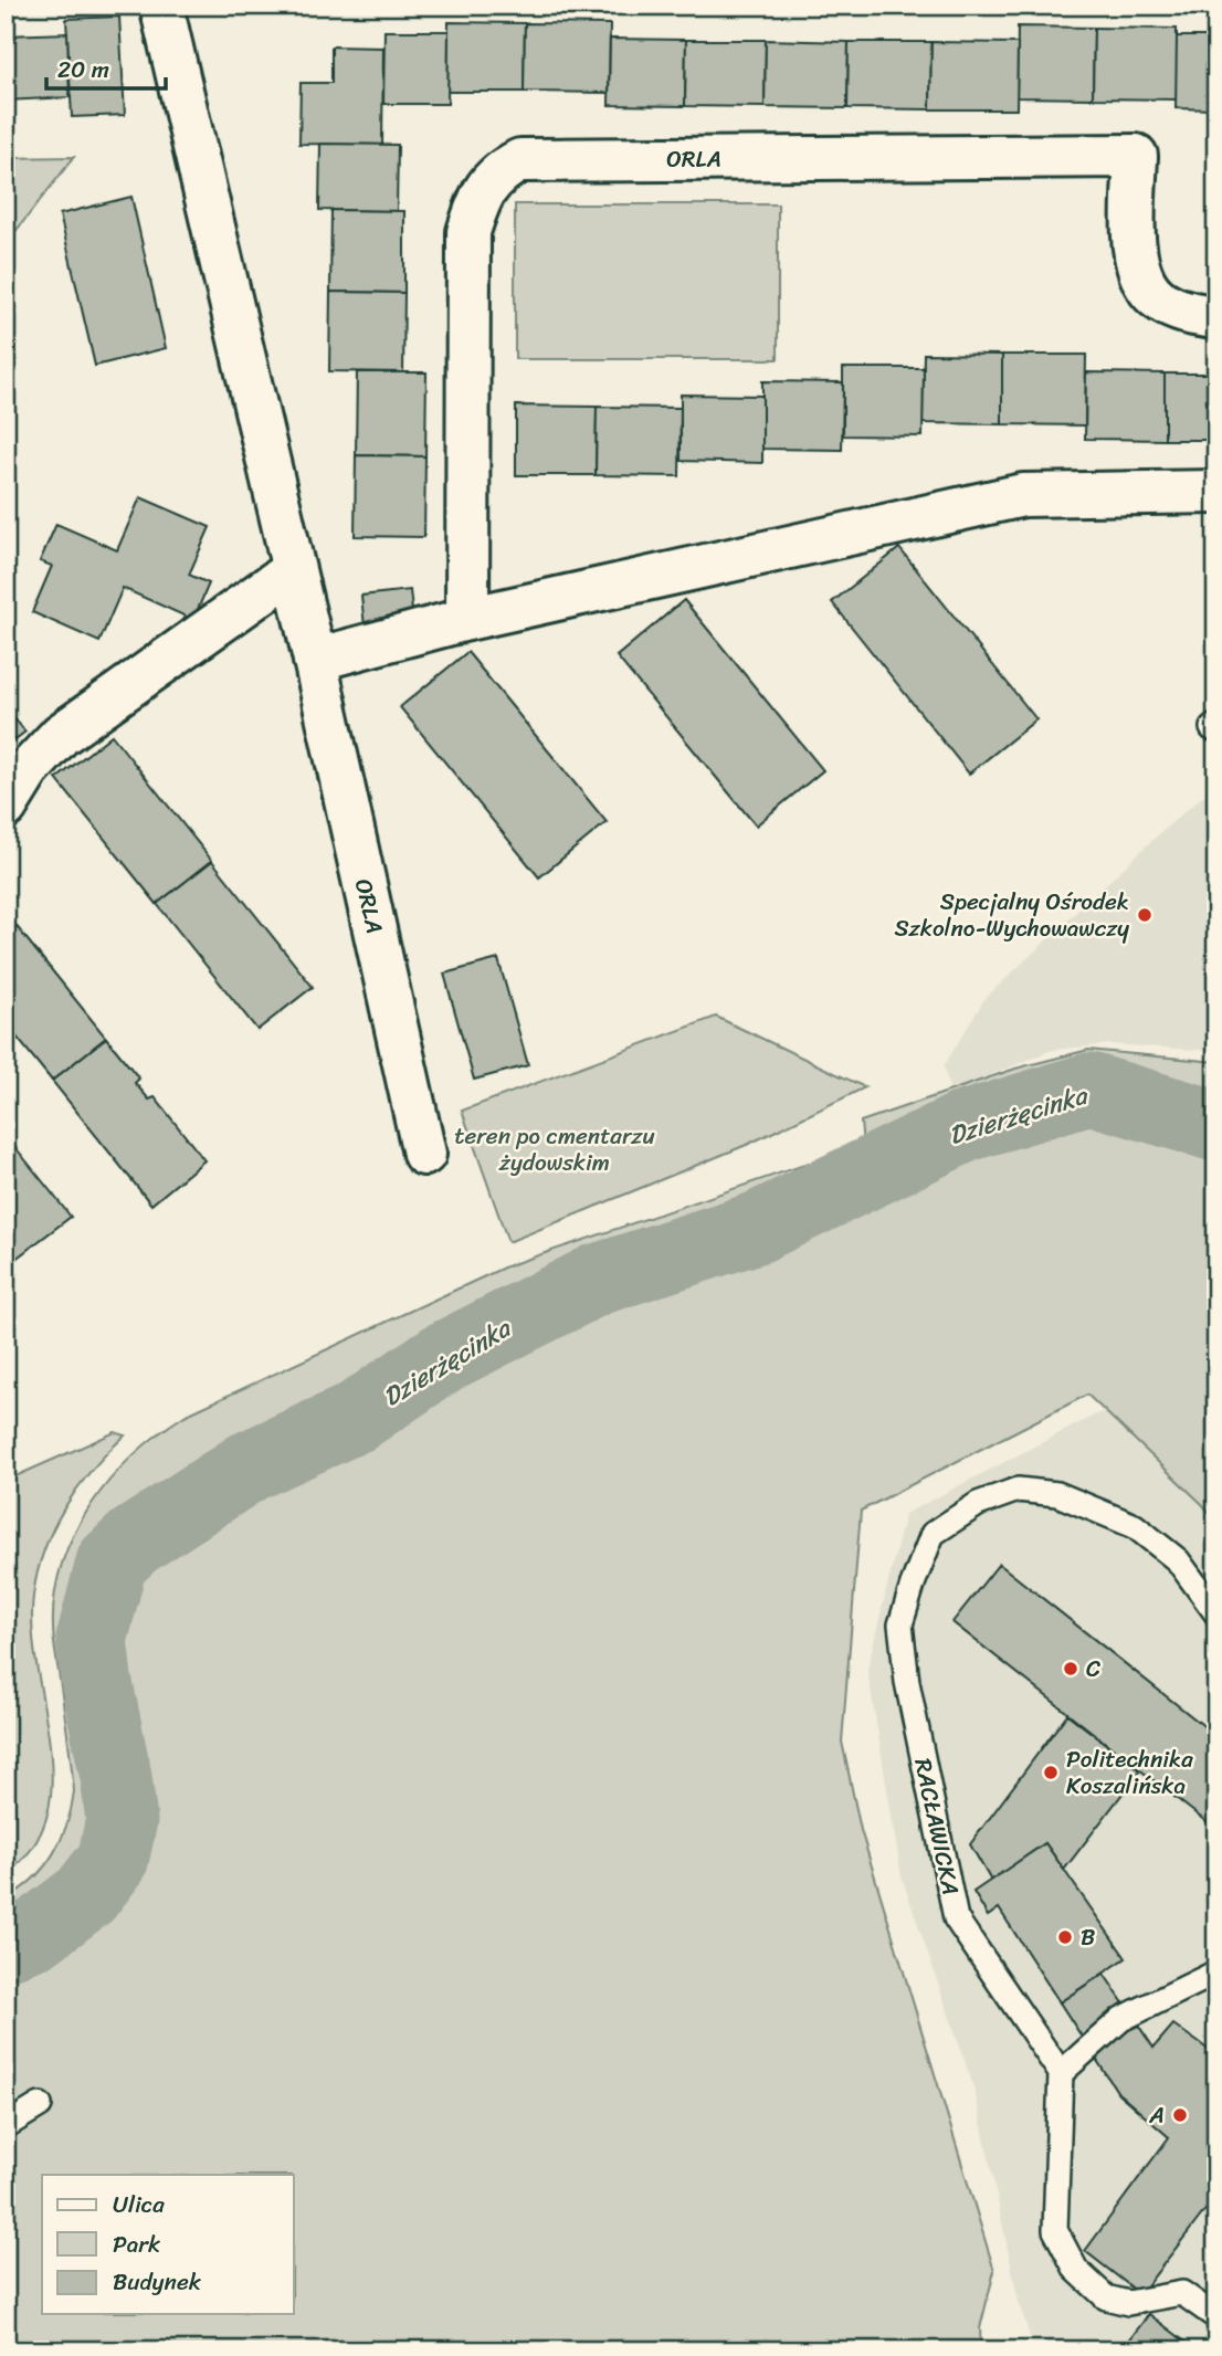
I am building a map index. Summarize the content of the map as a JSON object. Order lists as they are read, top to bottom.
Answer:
{
  "streets": {
    "street": ["ORLA"],
    "lane": ["RACŁAWICKA"]
  },
  "water": ["Dzierżęcinka"],
  "parks": ["teren po cmentarzu żydowskim"],
  "places": [
    "Specjalny Ośrodek Szkolno-Wychowawczy",
    "C",
    "Politechnika Koszalińska",
    "B",
    "A"
  ],
  "legend": ["Ulica", "Park", "Budynek"],
  "scale_bar": "20 m"
}
